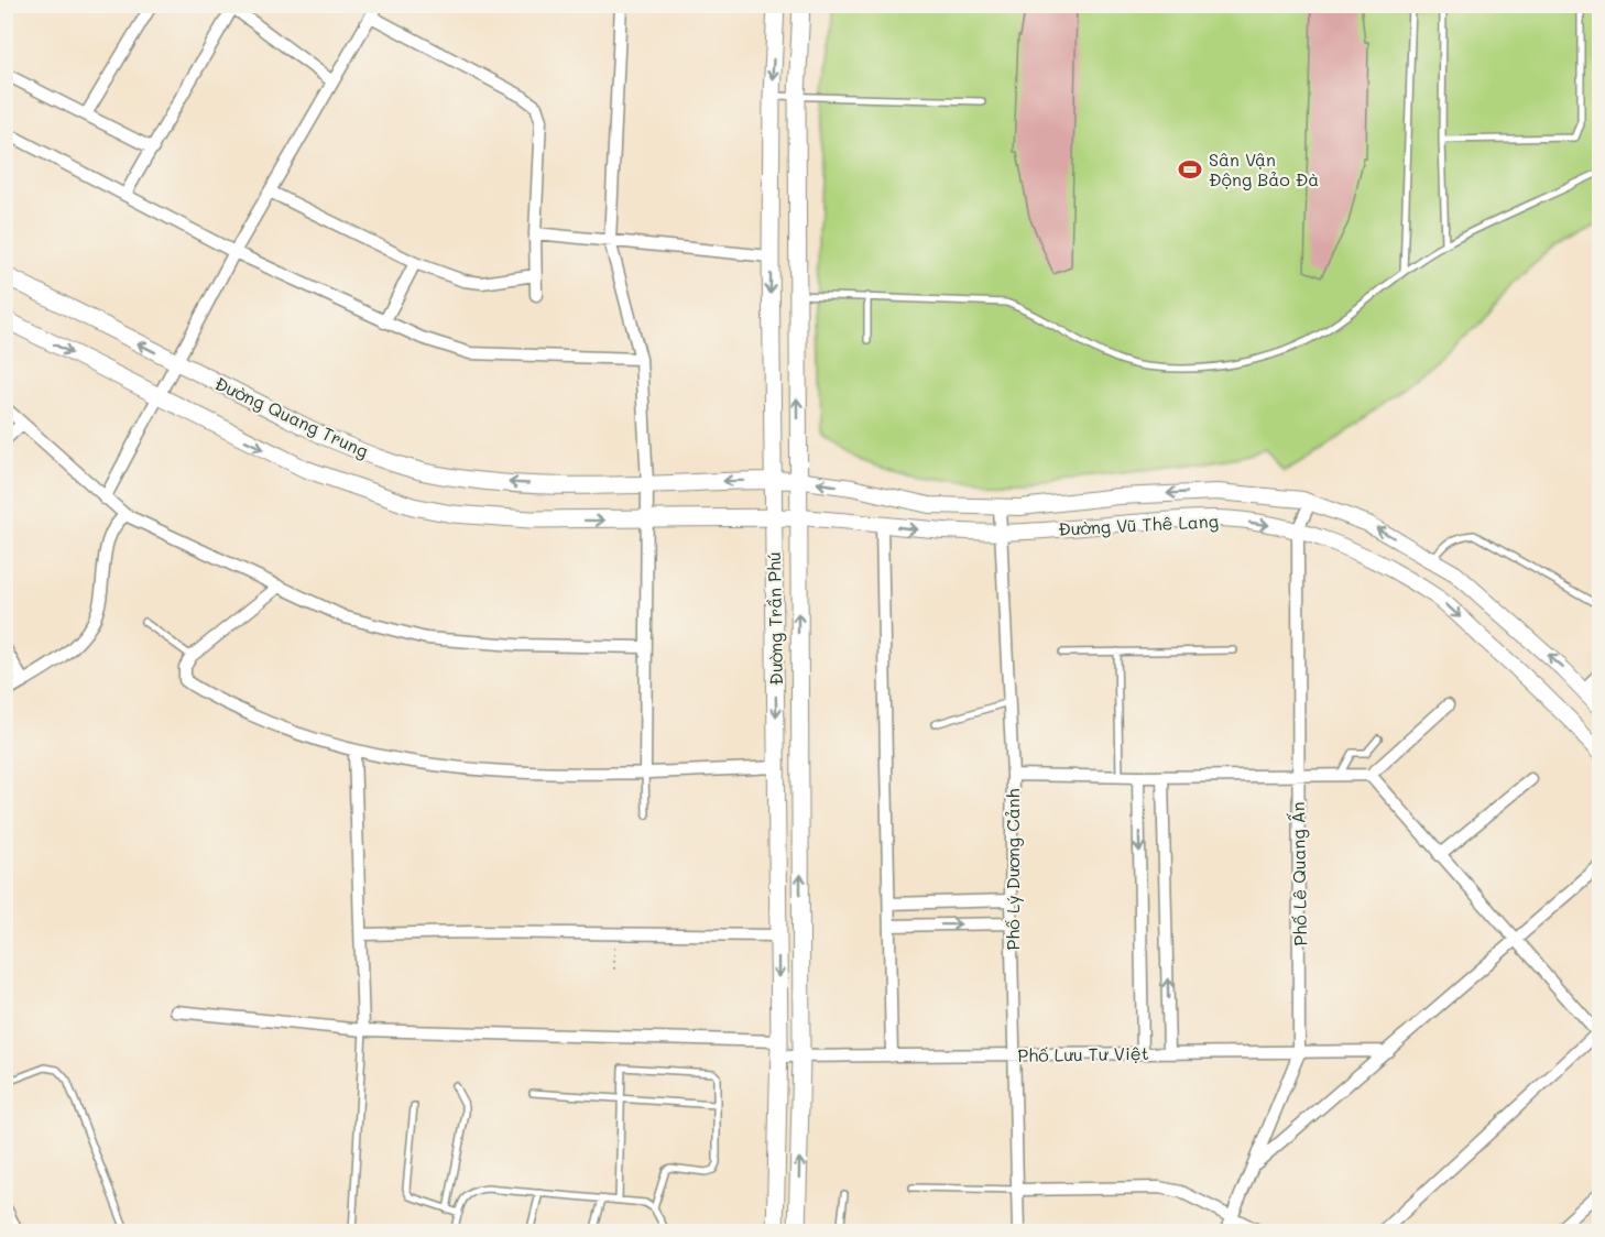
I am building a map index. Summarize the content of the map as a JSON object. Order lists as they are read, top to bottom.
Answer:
{
  "streets": {
    "main road": ["Đường Quang Trung", "Đường Trần Phú"],
    "street": [
      "Đường Vũ Thê Lang",
      "Phố Lý Dương Cảnh",
      "Phố Lê Quang Ấn",
      "Phố Lưu Tư Việt"
    ]
  },
  "crossings": [
    ["Đường Quang Trung", "Đường Vũ Thê Lang"],
    ["Đường Quang Trung", "Đường Trần Phú"],
    ["Đường Vũ Thê Lang", "Đường Trần Phú"],
    ["Đường Vũ Thê Lang", "Phố Lý Dương Cảnh"],
    ["Đường Vũ Thê Lang", "Phố Lê Quang Ấn"],
    ["Đường Trần Phú", "Phố Lưu Tư Việt"],
    ["Phố Lý Dương Cảnh", "Phố Lưu Tư Việt"],
    ["Phố Lê Quang Ấn", "Phố Lưu Tư Việt"]
  ],
  "places": {
    "sports": ["Sân Vận Động Bảo Đà"]
  }
}
